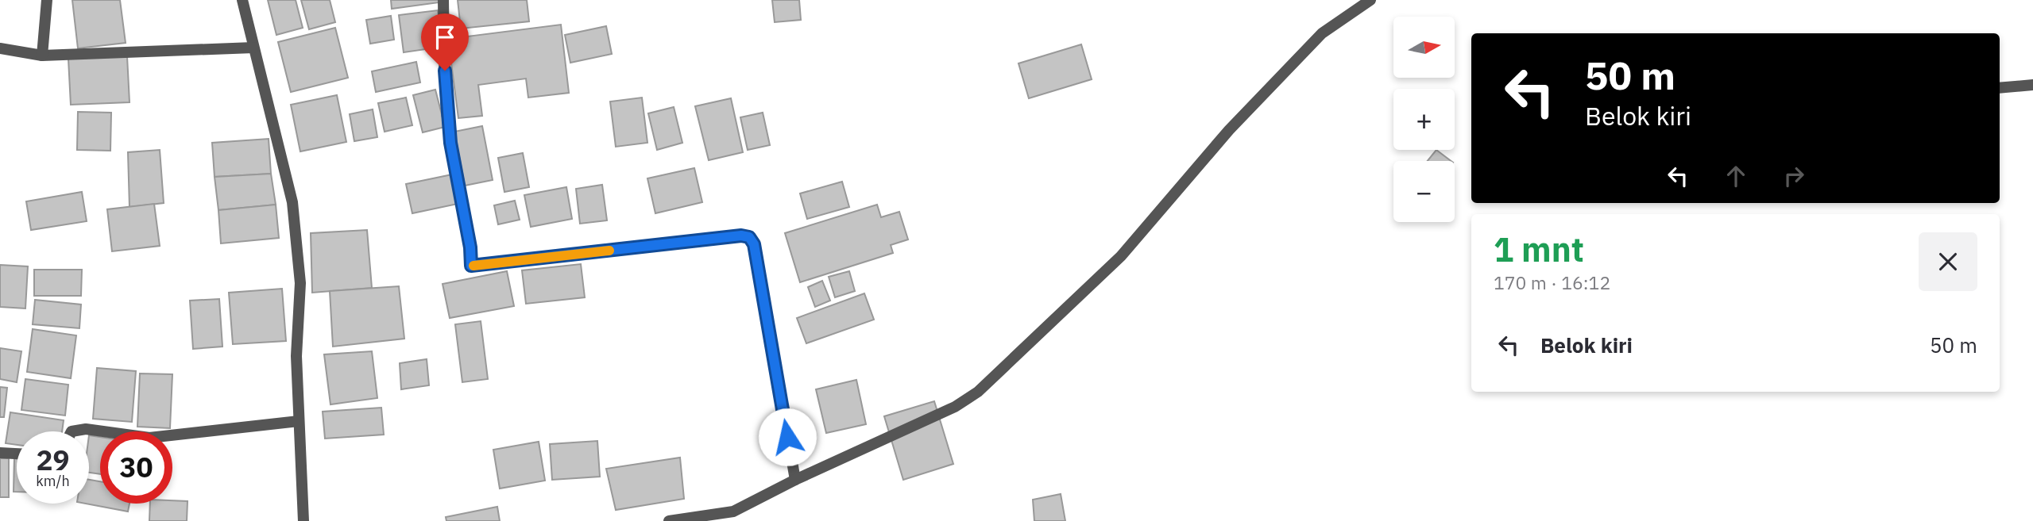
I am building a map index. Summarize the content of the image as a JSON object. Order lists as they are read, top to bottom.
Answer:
{
  "north": "right",
  "page": {
    "map_buttons": ["+", "−"],
    "turn": ["50 m", "Belok kiri"],
    "heading": ["1 mnt", "170 m · 16:12"],
    "list": [
      {
        "name": "Belok kiri",
        "value": "50 m"
      }
    ],
    "speed": "29 km/h",
    "limit": "30"
  }
}
